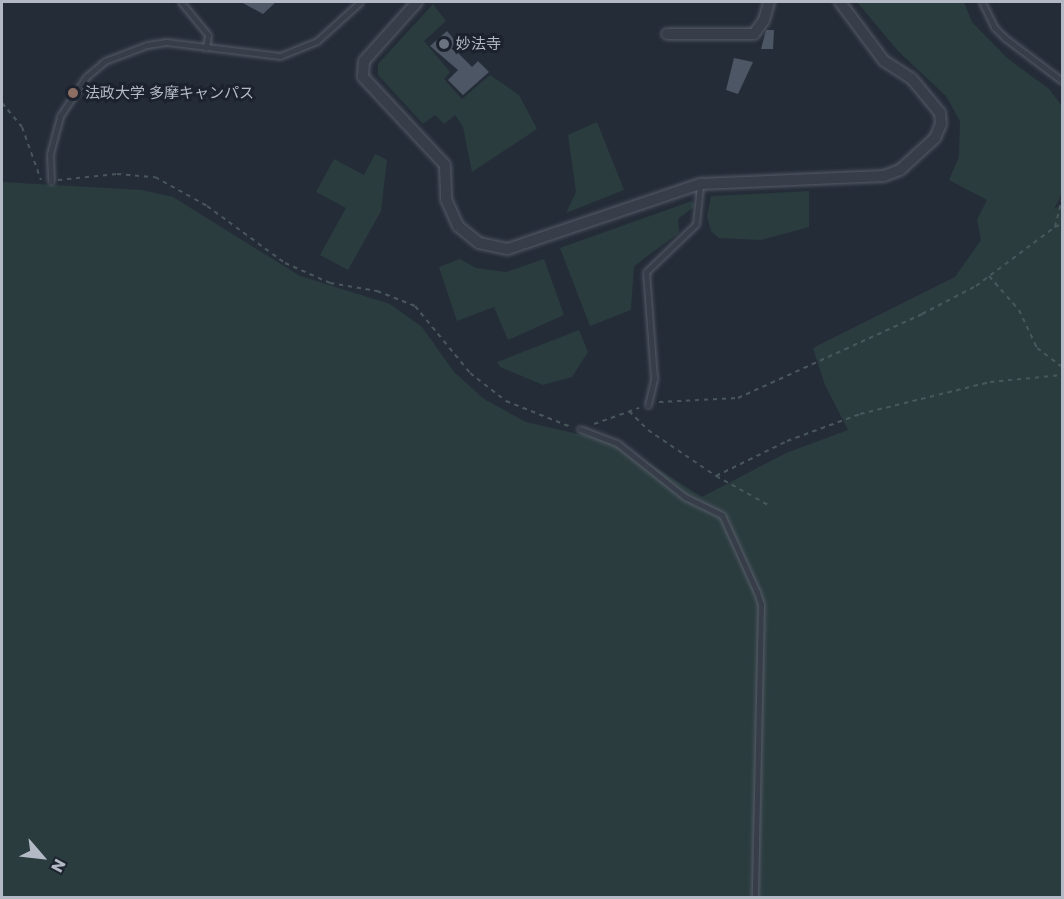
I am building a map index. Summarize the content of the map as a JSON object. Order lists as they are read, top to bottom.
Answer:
{
  "places": ["妙法寺", "法政大学 多摩キャンパス"],
  "north": "bottom right"
}
